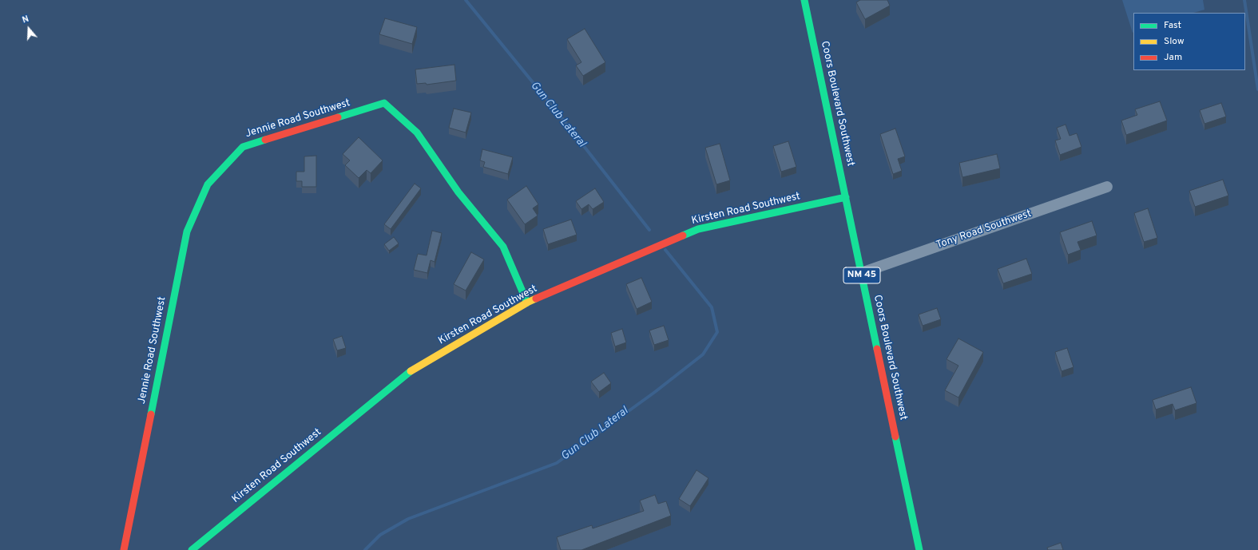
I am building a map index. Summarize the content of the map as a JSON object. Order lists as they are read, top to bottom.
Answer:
{
  "streets": {
    "street": [
      "Coors Boulevard Southwest",
      "Jennie Road Southwest",
      "Kirsten Road Southwest",
      "Tony Road Southwest",
      "NM 45"
    ]
  },
  "crossings": [
    ["Coors Boulevard Southwest", "Kirsten Road Southwest"],
    ["Coors Boulevard Southwest", "Tony Road Southwest"],
    ["Jennie Road Southwest", "Kirsten Road Southwest"]
  ],
  "water": ["Gun Club Lateral"],
  "legend": ["Fast", "Slow", "Jam"],
  "north": "top"
}
